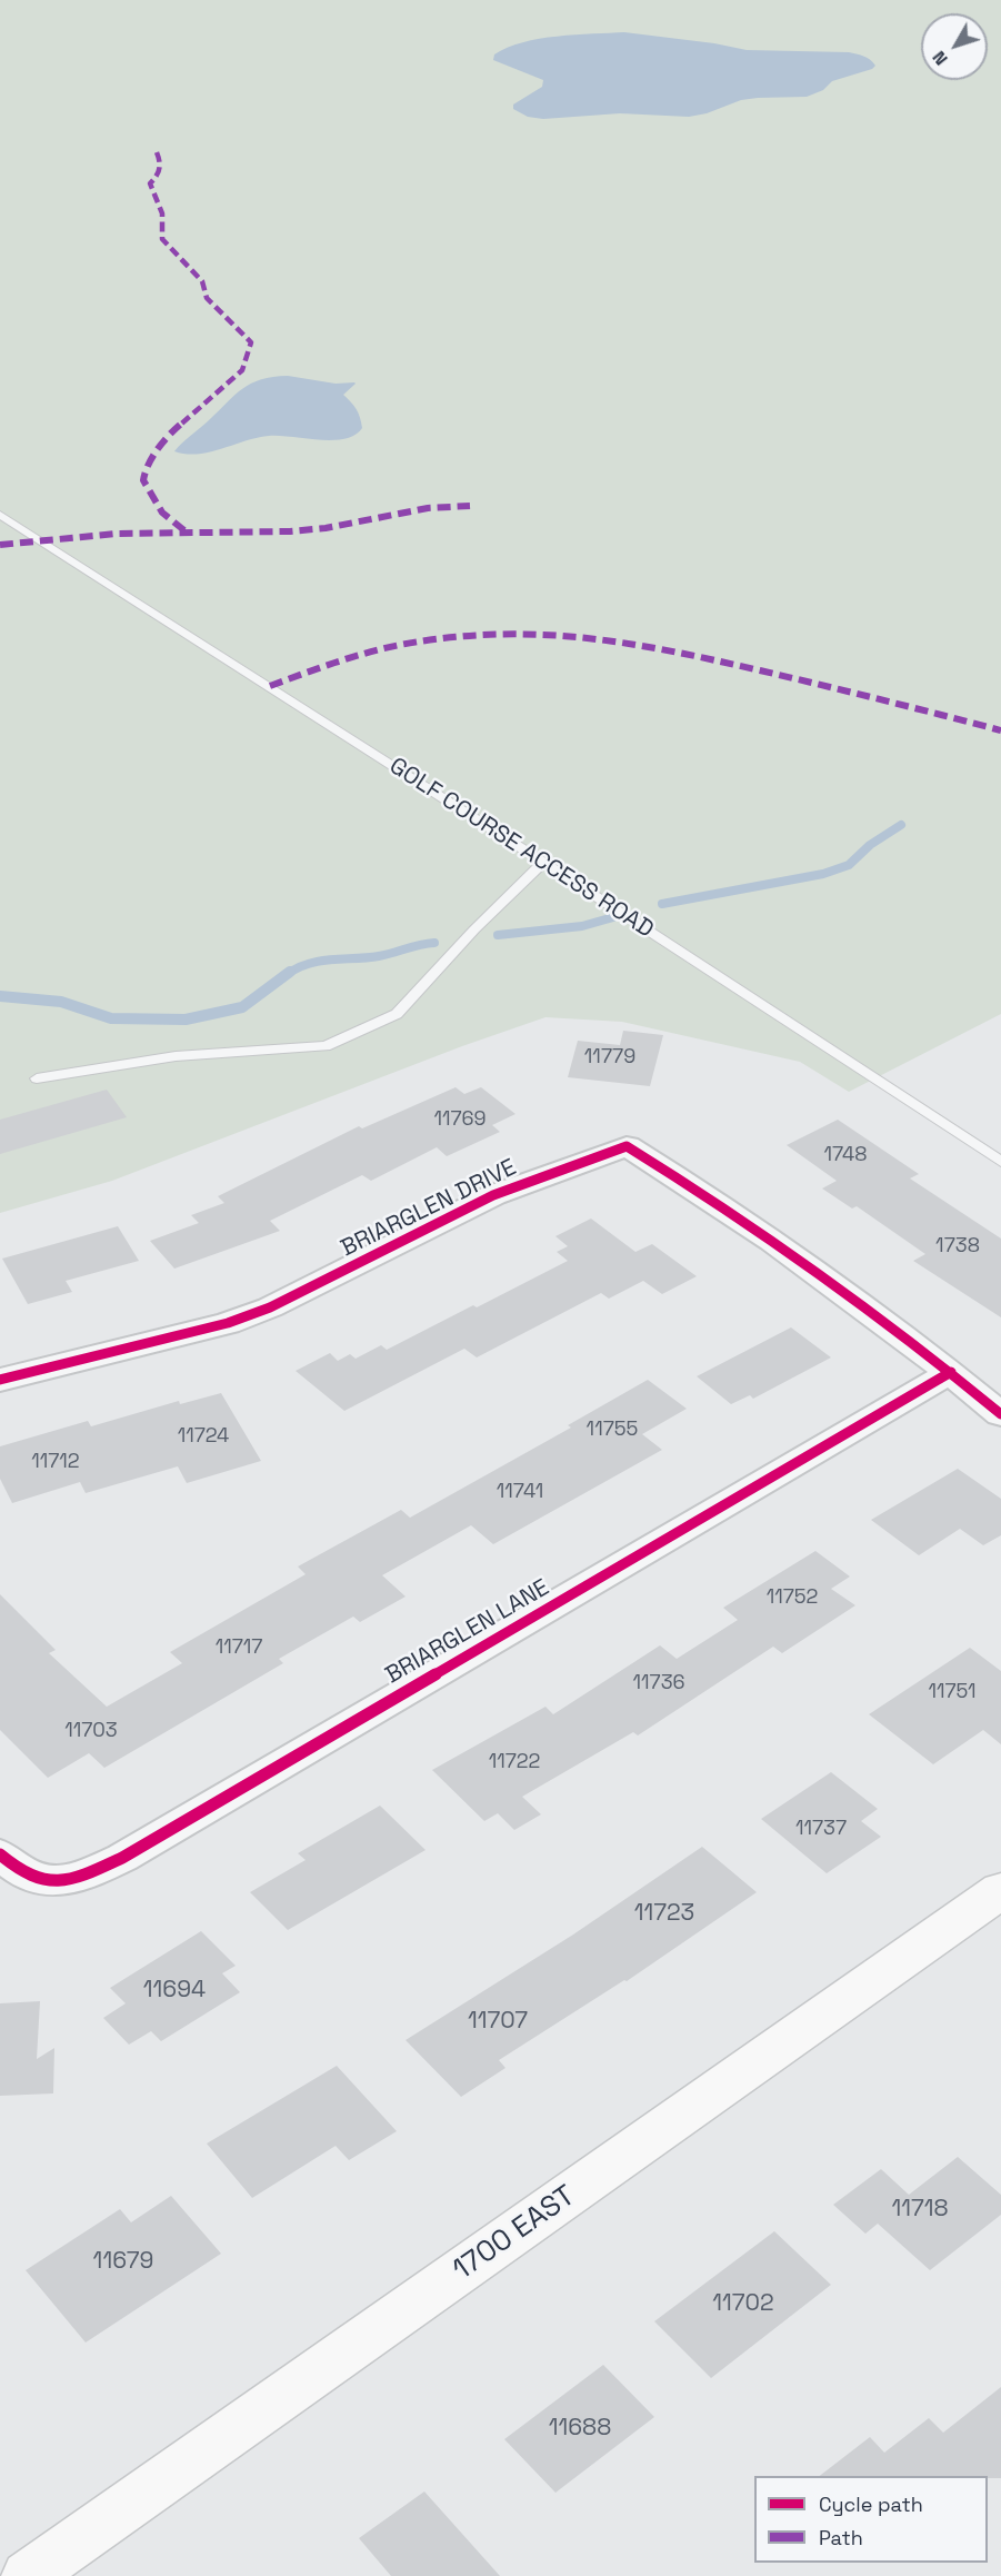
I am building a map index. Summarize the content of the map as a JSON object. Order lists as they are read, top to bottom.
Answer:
{
  "streets": {
    "main road": ["1700 EAST"],
    "street": ["BRIARGLEN DRIVE", "BRIARGLEN LANE"],
    "lane": ["GOLF COURSE ACCESS ROAD"]
  },
  "crossings": [
    ["BRIARGLEN DRIVE", "BRIARGLEN LANE"]
  ],
  "house_numbers": [
    "11779",
    "11769",
    "1748",
    "1738",
    "11755",
    "11724",
    "11712",
    "11741",
    "11752",
    "11717",
    "11736",
    "11751",
    "11703",
    "11722",
    "11737",
    "11723",
    "11694",
    "11707",
    "11718",
    "11679",
    "11702",
    "11688"
  ],
  "legend": ["Cycle path", "Path"],
  "north": "bottom left"
}
